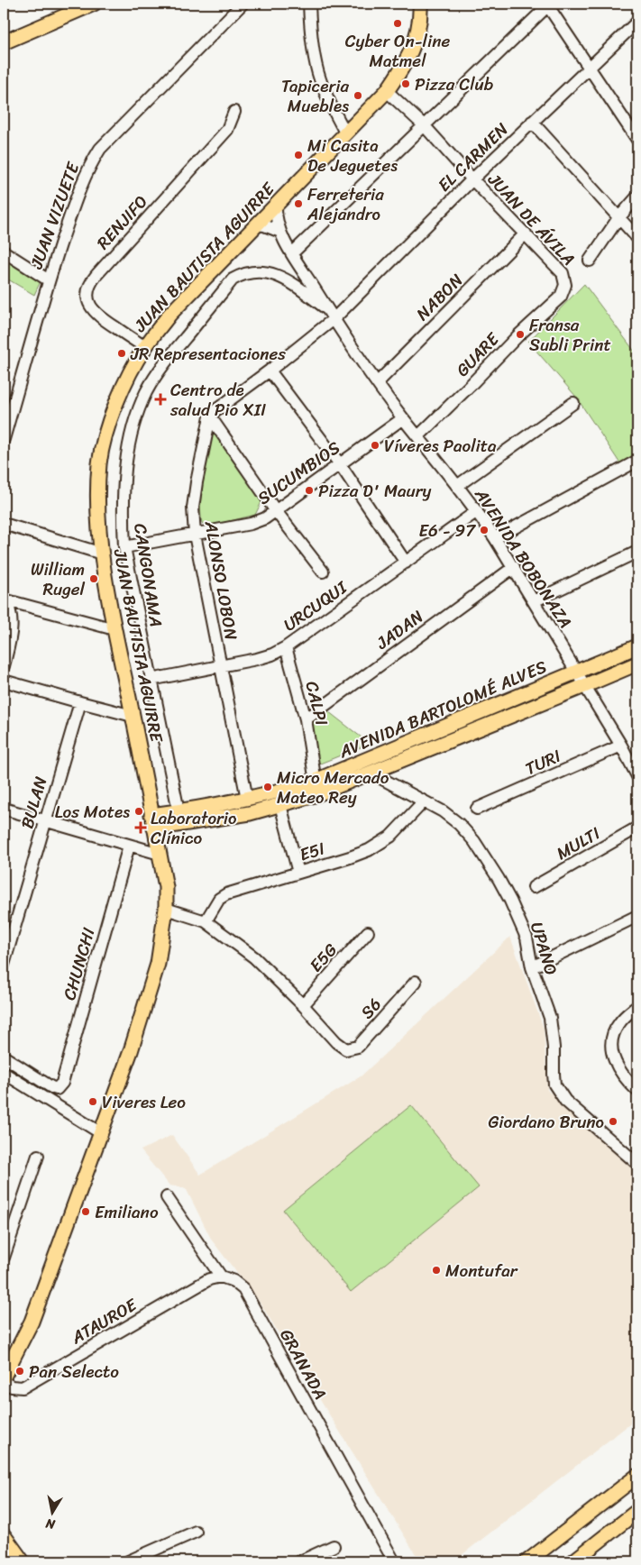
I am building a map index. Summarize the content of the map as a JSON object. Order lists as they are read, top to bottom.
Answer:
{
  "streets": {
    "main road": ["JUAN BAUTISTA AGUIRRE", "AVENIDA BARTOLOMÉ ALVES"],
    "street": [
      "EL CARMEN",
      "JUAN VIZUETE",
      "JUAN DE ÁVILA",
      "RENJIFO",
      "NABON",
      "GUARE",
      "SUCUMBIOS",
      "AVENIDA BOBONAZA",
      "CANGONAMA",
      "ALONSO LOBON",
      "URCUQUI",
      "JADAN",
      "CALPI",
      "TURI",
      "BULAN",
      "MULTI",
      "E5I",
      "UPANO",
      "E5G",
      "CHUNCHI",
      "S6",
      "ATAUROE",
      "GRANADA"
    ]
  },
  "crossings": [
    ["EL CARMEN", "JUAN DE ÁVILA"],
    ["EL CARMEN", "AVENIDA BOBONAZA"],
    ["JUAN DE ÁVILA", "JUAN BAUTISTA AGUIRRE"],
    ["JUAN DE ÁVILA", "NABON"],
    ["JUAN DE ÁVILA", "GUARE"],
    ["RENJIFO", "JUAN BAUTISTA AGUIRRE"],
    ["JUAN BAUTISTA AGUIRRE", "AVENIDA BOBONAZA"],
    ["JUAN BAUTISTA AGUIRRE", "AVENIDA BARTOLOMÉ ALVES"],
    ["NABON", "AVENIDA BOBONAZA"],
    ["GUARE", "AVENIDA BOBONAZA"],
    ["SUCUMBIOS", "AVENIDA BOBONAZA"],
    ["SUCUMBIOS", "CANGONAMA"],
    ["SUCUMBIOS", "ALONSO LOBON"],
    ["AVENIDA BOBONAZA", "CANGONAMA"],
    ["AVENIDA BOBONAZA", "URCUQUI"],
    ["AVENIDA BOBONAZA", "JADAN"],
    ["AVENIDA BOBONAZA", "AVENIDA BARTOLOMÉ ALVES"],
    ["AVENIDA BOBONAZA", "TURI"],
    ["CANGONAMA", "URCUQUI"],
    ["CANGONAMA", "AVENIDA BARTOLOMÉ ALVES"],
    ["ALONSO LOBON", "URCUQUI"],
    ["ALONSO LOBON", "AVENIDA BARTOLOMÉ ALVES"],
    ["URCUQUI", "CALPI"],
    ["JADAN", "CALPI"],
    ["CALPI", "AVENIDA BARTOLOMÉ ALVES"],
    ["AVENIDA BARTOLOMÉ ALVES", "UPANO"],
    ["E5I", "UPANO"],
    ["E5G", "S6"],
    ["ATAUROE", "GRANADA"]
  ],
  "places": {
    "other": [
      "Cyber On-line Matmel",
      "Pizza Club",
      "Tapiceria Muebles",
      "Mi Casita De Jeguetes",
      "Ferreteria Alejandro",
      "Fransa Subli Print",
      "JR Representaciones",
      "Víveres Paolita",
      "Pizza D' Maury",
      "E6 - 97",
      "William Rugel",
      "Micro Mercado Mateo Rey",
      "Los Motes",
      "Viveres Leo",
      "Giordano Bruno",
      "Emiliano",
      "Montufar",
      "Pan Selecto"
    ],
    "health": ["Centro de salud Pio XII", "Laboratorio Clínico"]
  },
  "north": "bottom"
}
